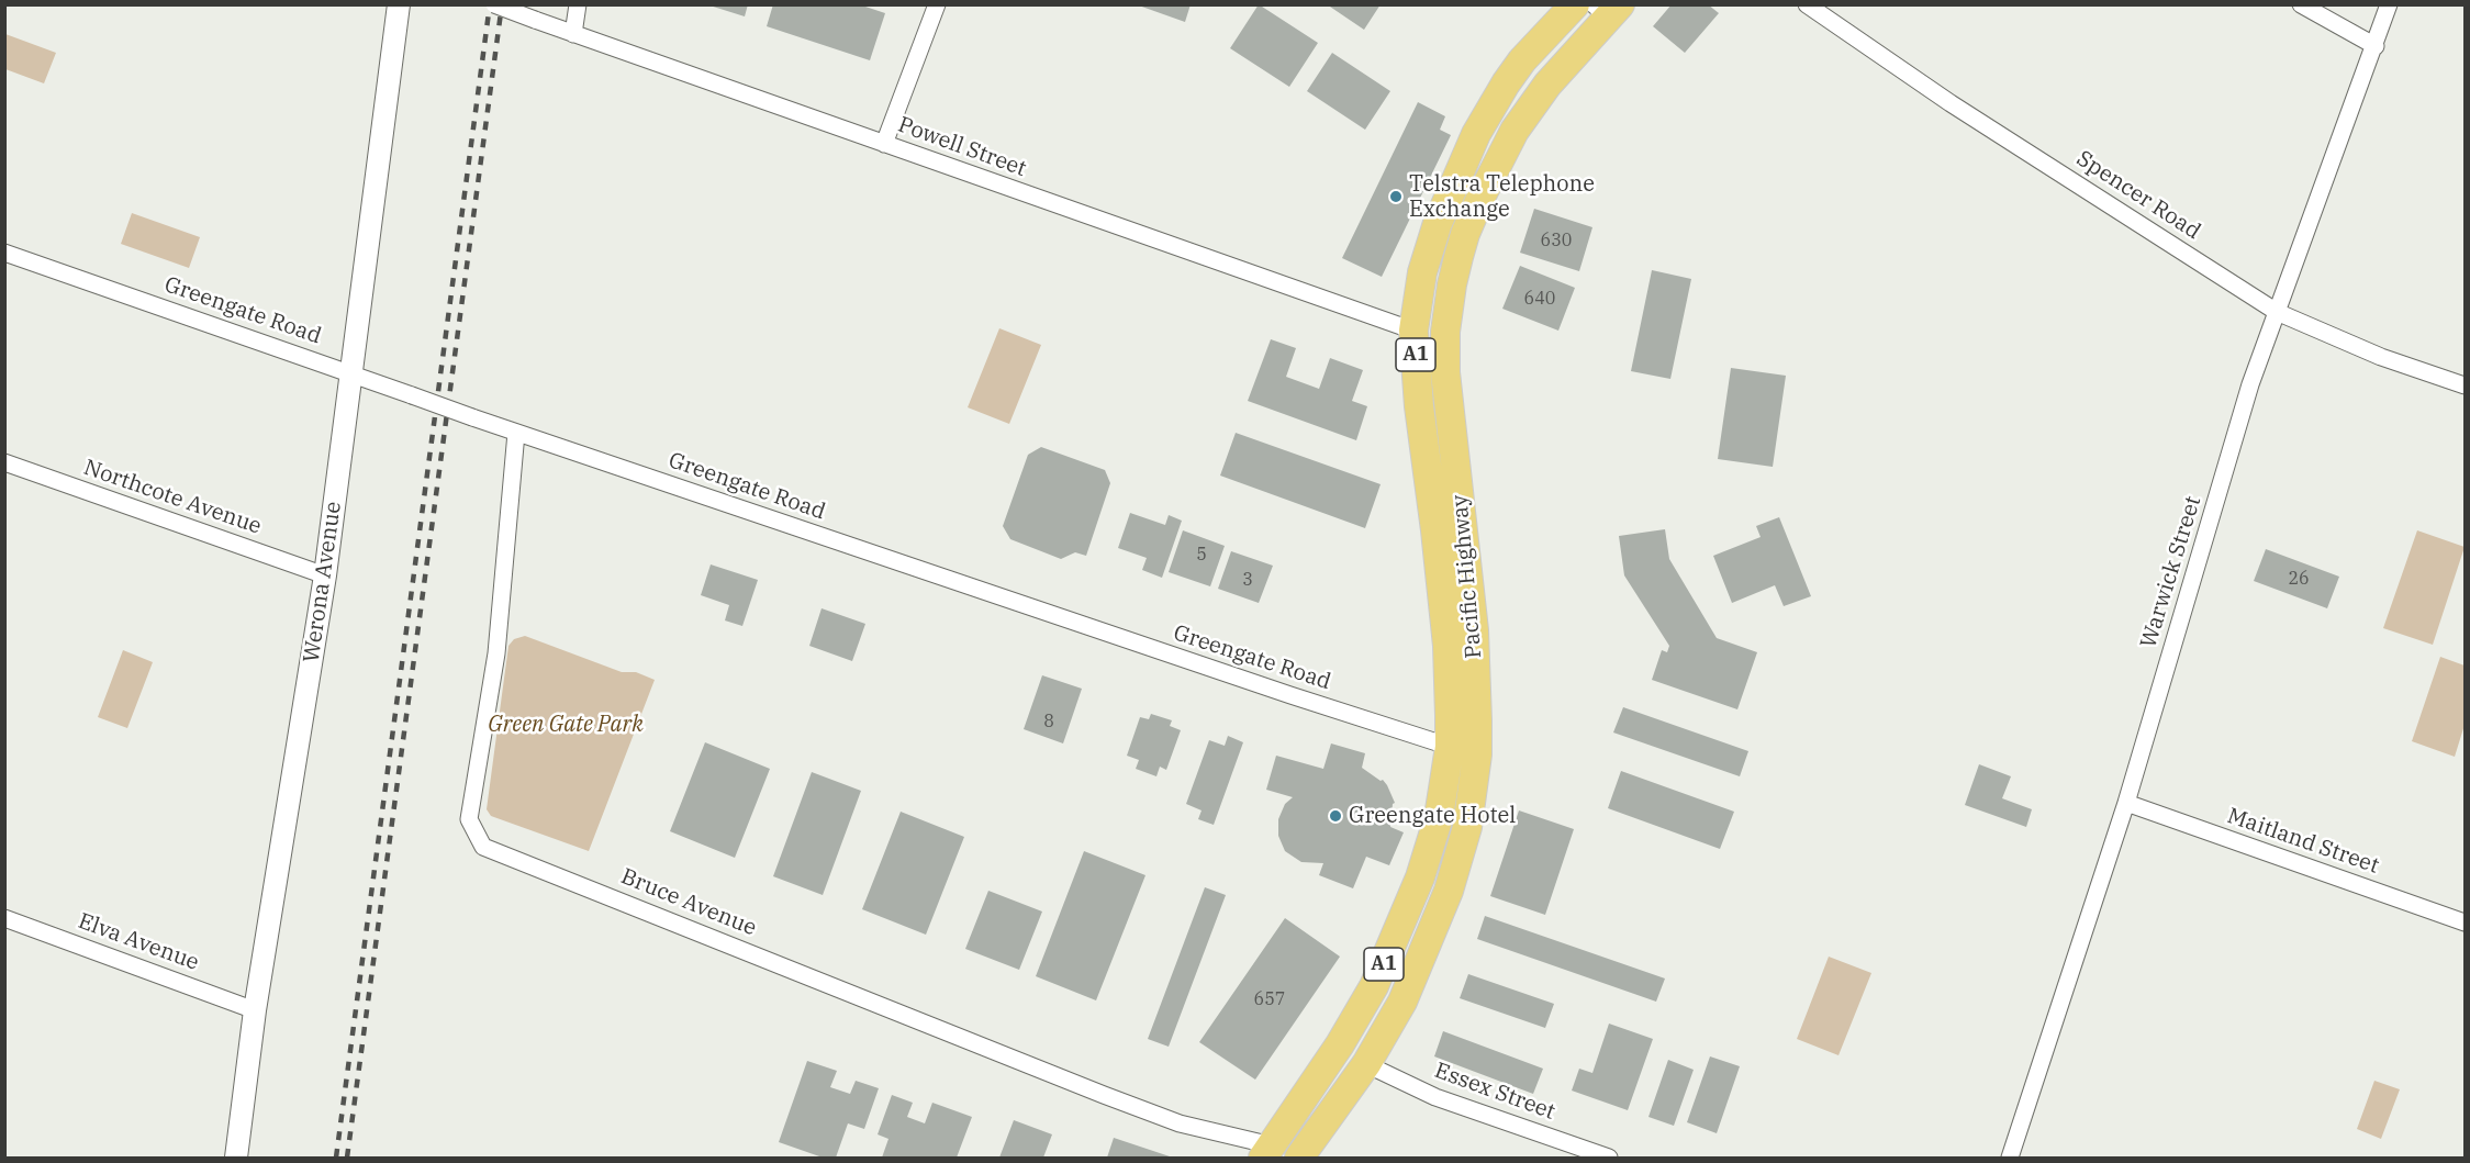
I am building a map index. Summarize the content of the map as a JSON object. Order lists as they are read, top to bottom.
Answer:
{
  "streets": {
    "highway": ["A1", "Pacific Highway"],
    "street": [
      "Powell Street",
      "Spencer Road",
      "Greengate Road",
      "Northcote Avenue",
      "Warwick Street",
      "Werona Avenue",
      "Maitland Street",
      "Bruce Avenue",
      "Elva Avenue",
      "Essex Street"
    ]
  },
  "crossings": [
    ["Powell Street", "Pacific Highway"],
    ["Spencer Road", "Warwick Street"],
    ["Greengate Road", "Pacific Highway"],
    ["Greengate Road", "Werona Avenue"],
    ["Greengate Road", "Bruce Avenue"],
    ["Northcote Avenue", "Werona Avenue"],
    ["Warwick Street", "Maitland Street"],
    ["Pacific Highway", "Bruce Avenue"],
    ["Pacific Highway", "Essex Street"],
    ["Werona Avenue", "Elva Avenue"]
  ],
  "parks": ["Green Gate Park"],
  "places": ["Telstra Telephone Exchange", "Greengate Hotel"],
  "house_numbers": [
    "630",
    "640",
    "5",
    "26",
    "3",
    "8",
    "657"
  ]
}
